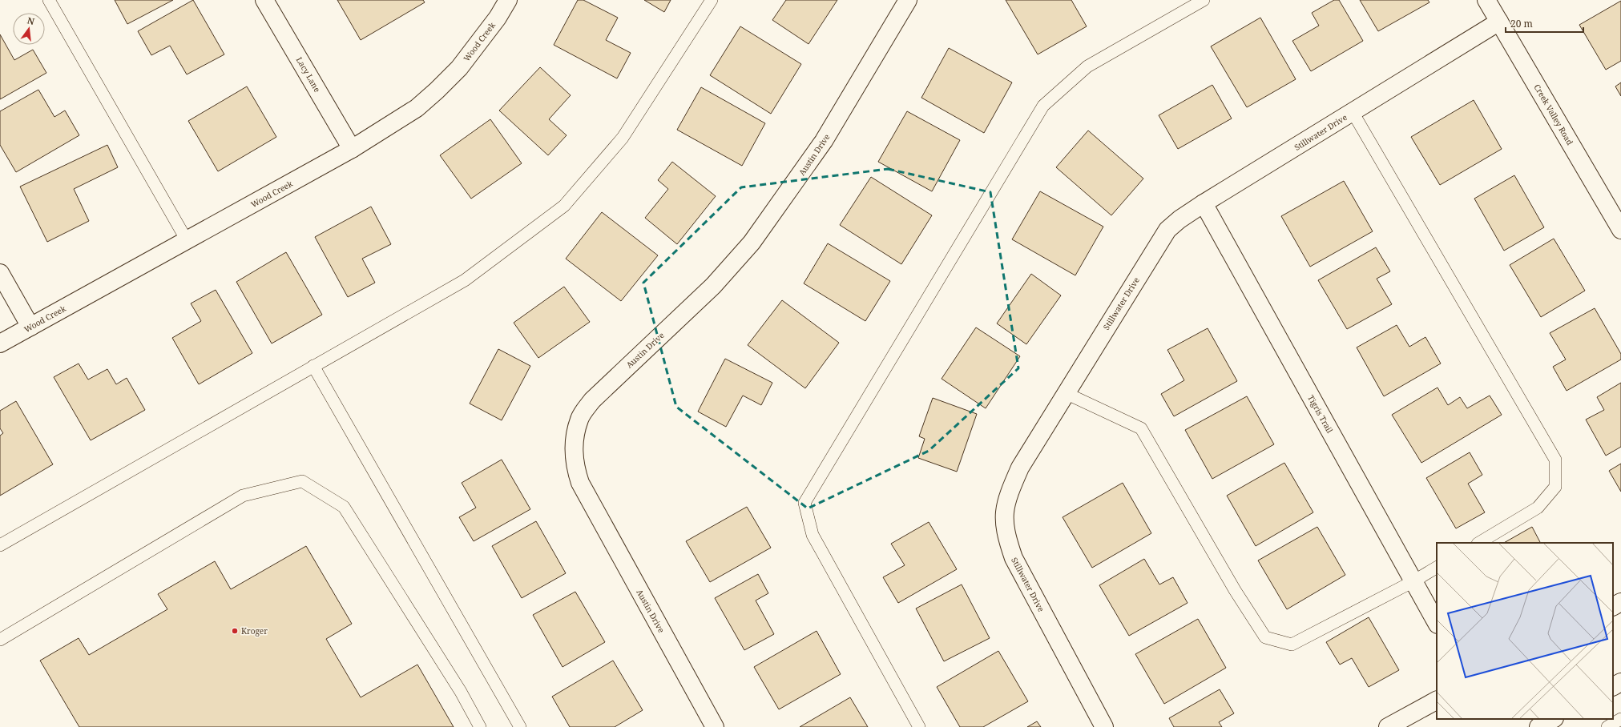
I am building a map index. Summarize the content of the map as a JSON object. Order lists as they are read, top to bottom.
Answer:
{
  "streets": {
    "street": [
      "Wood Creek",
      "Lacy Lane",
      "Creek Valley Road",
      "Stillwater Drive",
      "Austin Drive",
      "Tigris Trail"
    ]
  },
  "crossings": [
    ["Wood Creek", "Lacy Lane"],
    ["Creek Valley Road", "Stillwater Drive"],
    ["Stillwater Drive", "Tigris Trail"]
  ],
  "places": ["Kroger"],
  "scale_bar": "20 m",
  "north": "top"
}
